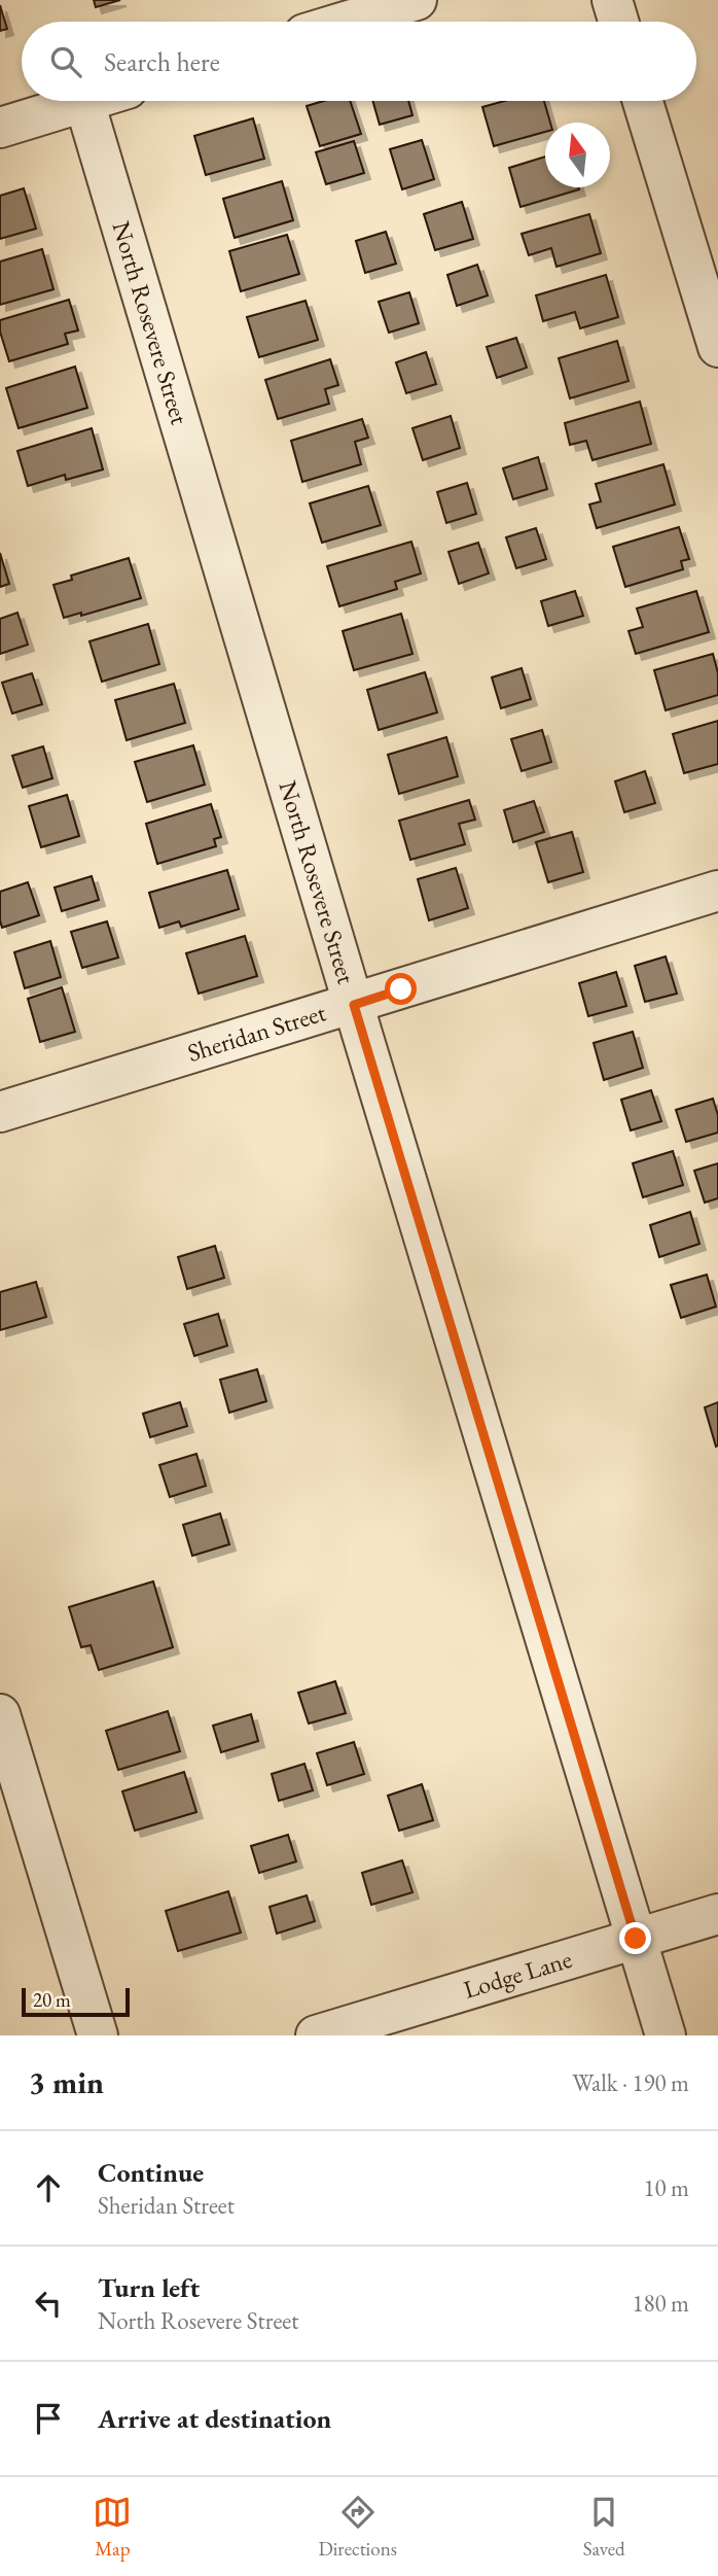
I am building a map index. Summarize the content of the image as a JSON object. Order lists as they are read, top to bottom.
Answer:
{
  "streets": {
    "street": ["North Rosevere Street", "Sheridan Street", "Lodge Lane"]
  },
  "crossings": [
    ["North Rosevere Street", "Sheridan Street"],
    ["North Rosevere Street", "Lodge Lane"]
  ],
  "scale_bar": "20 m",
  "north": "top",
  "page": {
    "search": "Search here",
    "scale": "20 m",
    "heading": ["3 min", "Walk · 190 m"],
    "list": [
      ["Continue", "Sheridan Street", "10 m"],
      ["Turn left", "North Rosevere Street", "180 m"],
      "Arrive at destination"
    ],
    "nav": ["Map", "Directions", "Saved"]
  }
}
